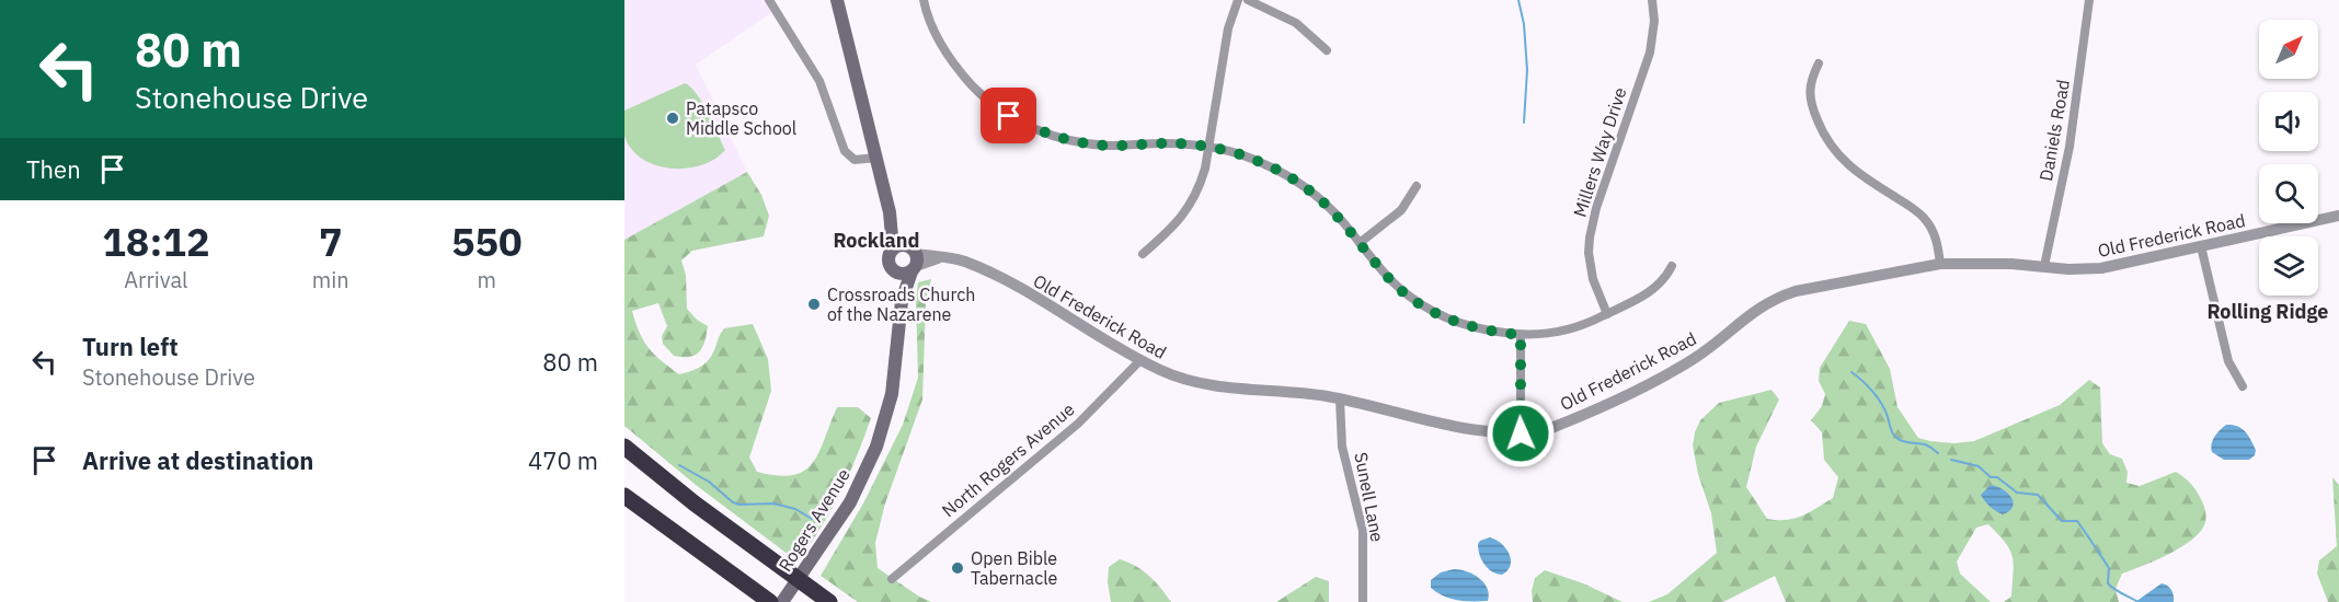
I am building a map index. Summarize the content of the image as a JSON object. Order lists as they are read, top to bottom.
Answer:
{
  "streets": {
    "main road": ["Rogers Avenue"],
    "street": [
      "Daniels Road",
      "Millers Way Drive",
      "Old Frederick Road",
      "North Rogers Avenue",
      "Sunell Lane"
    ]
  },
  "crossings": [
    ["Daniels Road", "Old Frederick Road"],
    ["Old Frederick Road", "North Rogers Avenue"],
    ["Old Frederick Road", "Sunell Lane"],
    ["Old Frederick Road", "Rogers Avenue"]
  ],
  "districts": ["Rockland", "Rolling Ridge"],
  "places": ["Patapsco Middle School", "Crossroads Church of the Nazarene", "Open Bible Tabernacle"],
  "north": "top right",
  "page": {
    "turn": ["80 m", "Stonehouse Drive"],
    "then": "Then",
    "eta": [
      "18:12",
      "Arrival",
      "7",
      "min",
      "550",
      "m"
    ],
    "list": [
      {
        "name": "Turn left",
        "note": "Stonehouse Drive",
        "value": "80 m"
      },
      {
        "name": "Arrive at destination",
        "value": "470 m"
      }
    ]
  }
}
